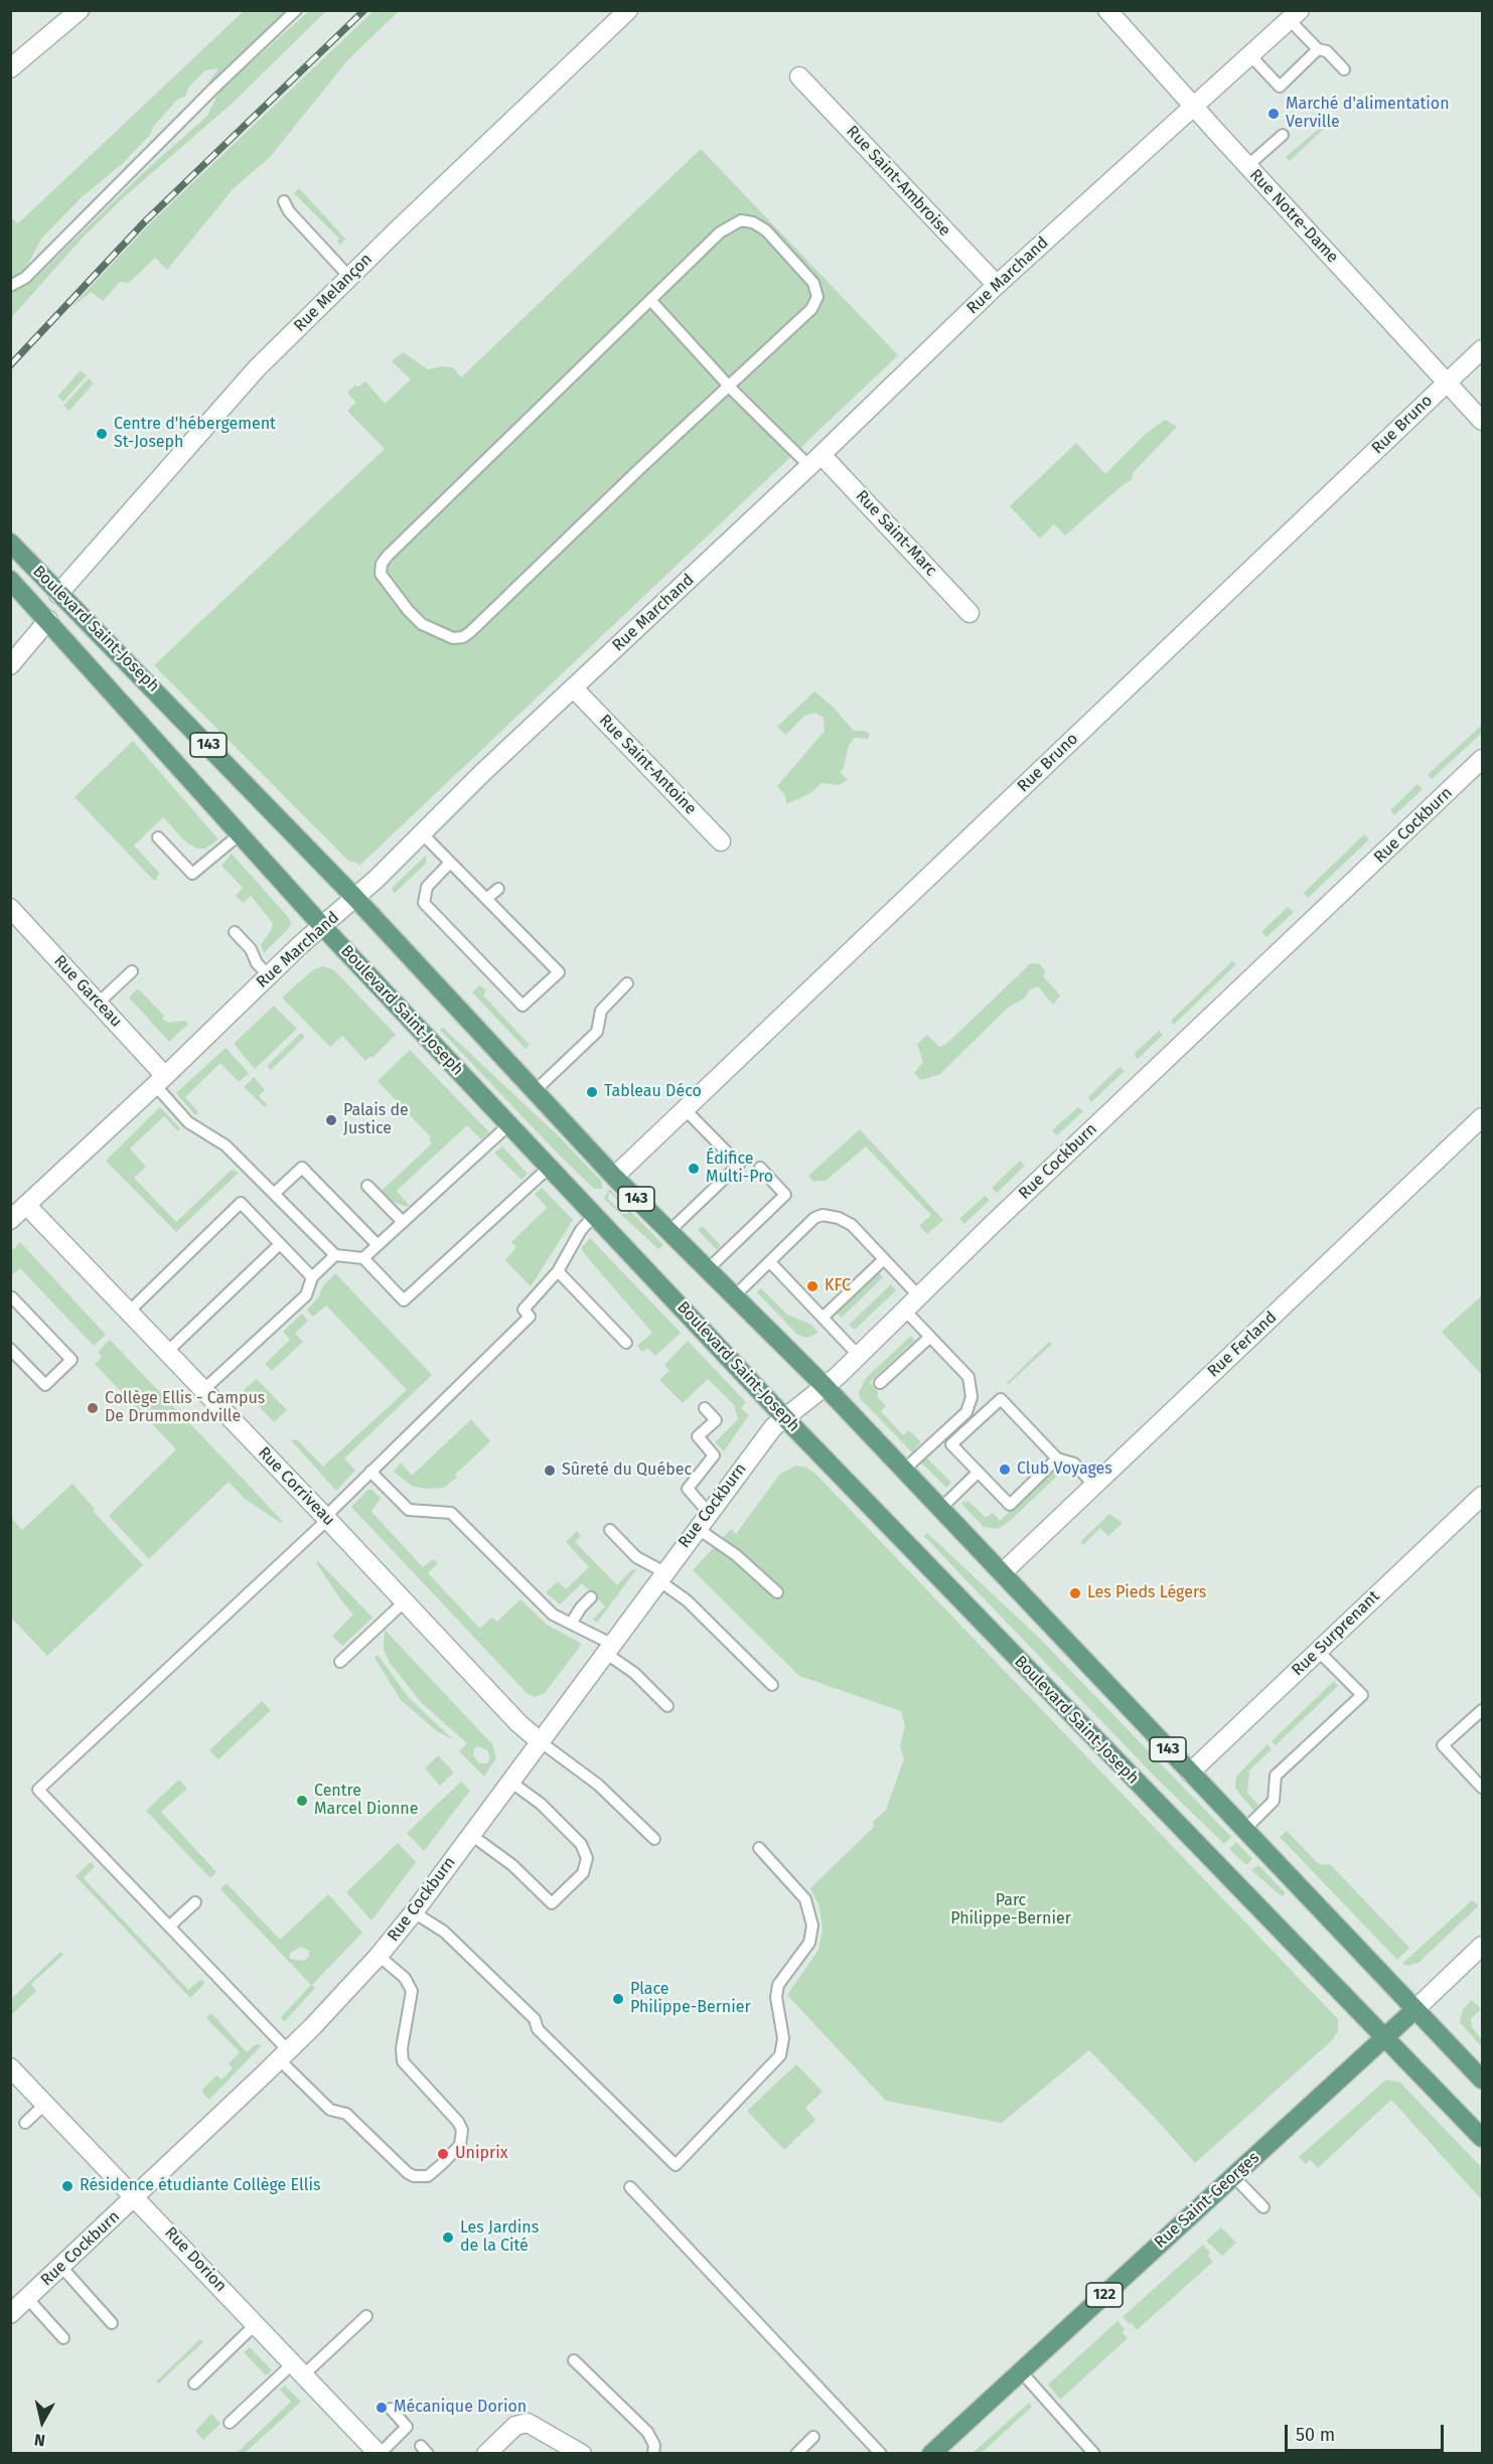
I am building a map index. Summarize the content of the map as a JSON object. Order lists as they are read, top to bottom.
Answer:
{
  "streets": {
    "main road": [
      "Boulevard Saint-Joseph",
      "143",
      "Rue Saint-Georges",
      "122"
    ],
    "street": [
      "Rue Saint-Ambroise",
      "Rue Notre-Dame",
      "Rue Marchand",
      "Rue Melançon",
      "Rue Bruno",
      "Rue Saint-Marc",
      "Rue Saint-Antoine",
      "Rue Cockburn",
      "Rue Garceau",
      "Rue Ferland",
      "Rue Corriveau",
      "Rue Surprenant",
      "Rue Dorion"
    ]
  },
  "crossings": [
    ["Rue Saint-Ambroise", "Rue Marchand"],
    ["Rue Notre-Dame", "Rue Marchand"],
    ["Rue Notre-Dame", "Rue Bruno"],
    ["Rue Marchand", "Rue Saint-Marc"],
    ["Rue Marchand", "Boulevard Saint-Joseph"],
    ["Rue Marchand", "Rue Saint-Antoine"],
    ["Rue Marchand", "Rue Garceau"],
    ["Rue Marchand", "Rue Corriveau"],
    ["Rue Melançon", "Boulevard Saint-Joseph"],
    ["Rue Bruno", "Boulevard Saint-Joseph"],
    ["Boulevard Saint-Joseph", "Rue Cockburn"],
    ["Boulevard Saint-Joseph", "Rue Ferland"],
    ["Boulevard Saint-Joseph", "Rue Surprenant"],
    ["Boulevard Saint-Joseph", "Rue Saint-Georges"],
    ["Rue Cockburn", "Rue Corriveau"],
    ["Rue Cockburn", "Rue Dorion"]
  ],
  "parks": ["Parc Philippe-Bernier"],
  "places": [
    "Marché d'alimentation Verville",
    "Centre d'hébergement St-Joseph",
    "Tableau Déco",
    "Palais de Justice",
    "Édifice Multi-Pro",
    "KFC",
    "Collège Ellis - Campus De Drummondville",
    "Club Voyages",
    "Sûreté du Québec",
    "Les Pieds Légers",
    "Centre Marcel Dionne",
    "Place Philippe-Bernier",
    "Uniprix",
    "Résidence étudiante Collège Ellis",
    "Les Jardins de la Cité",
    "Mécanique Dorion"
  ],
  "scale_bar": "50 m",
  "north": "bottom"
}
